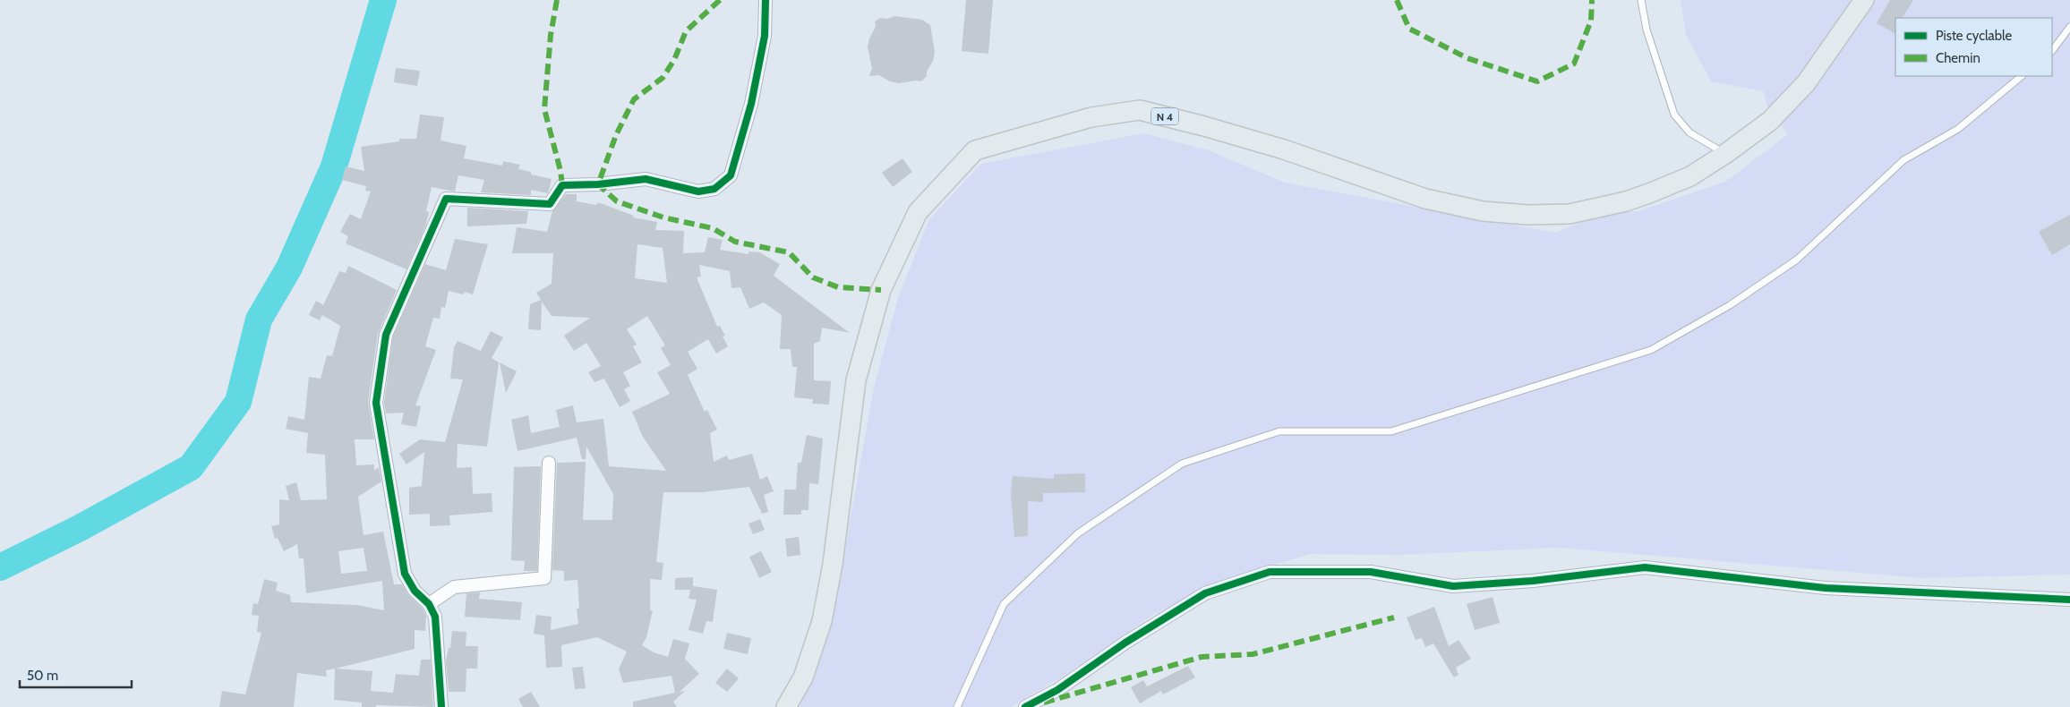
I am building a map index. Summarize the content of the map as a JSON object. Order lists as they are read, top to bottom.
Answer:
{
  "streets": {
    "main road": ["N 4"]
  },
  "legend": ["Piste cyclable", "Chemin"],
  "scale_bar": "50 m"
}
